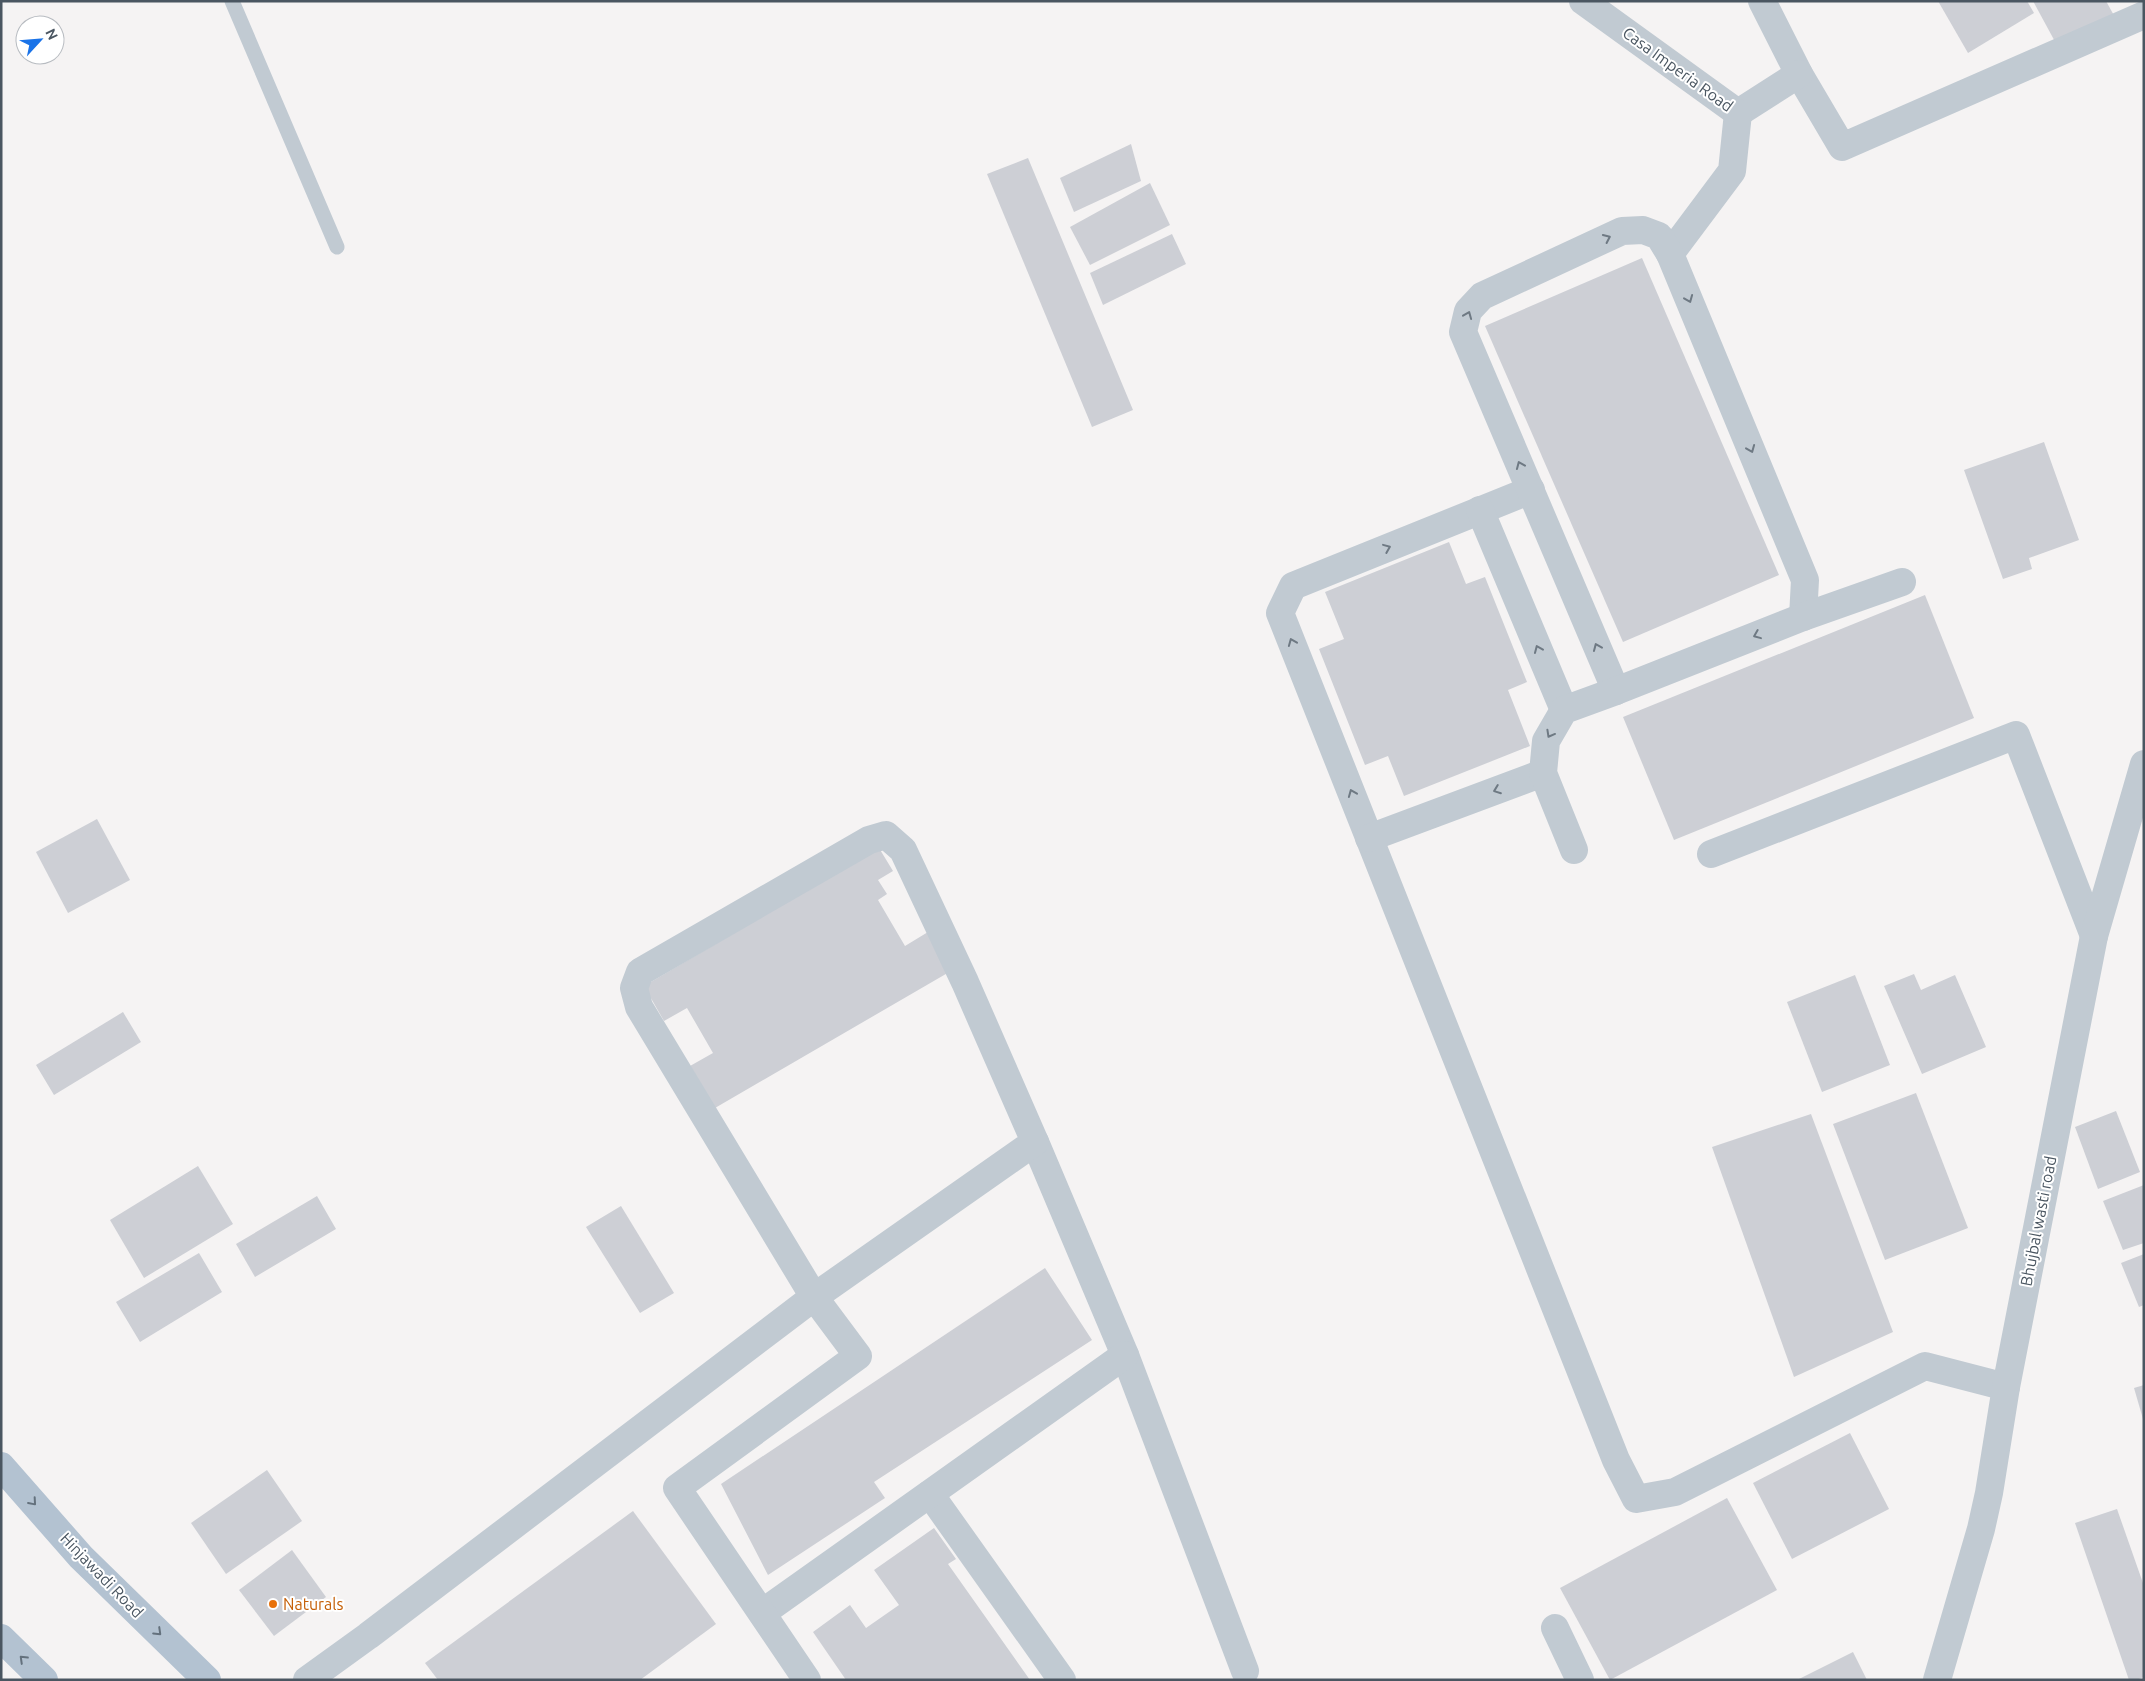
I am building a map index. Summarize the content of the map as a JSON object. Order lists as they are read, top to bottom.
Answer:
{
  "streets": {
    "main road": ["Hinjawadi Road"],
    "street": ["Casa Imperia Road", "Bhujbal wasti road"]
  },
  "one_way": ["Hinjawadi Road"],
  "places": ["Naturals"],
  "north": "top right"
}
